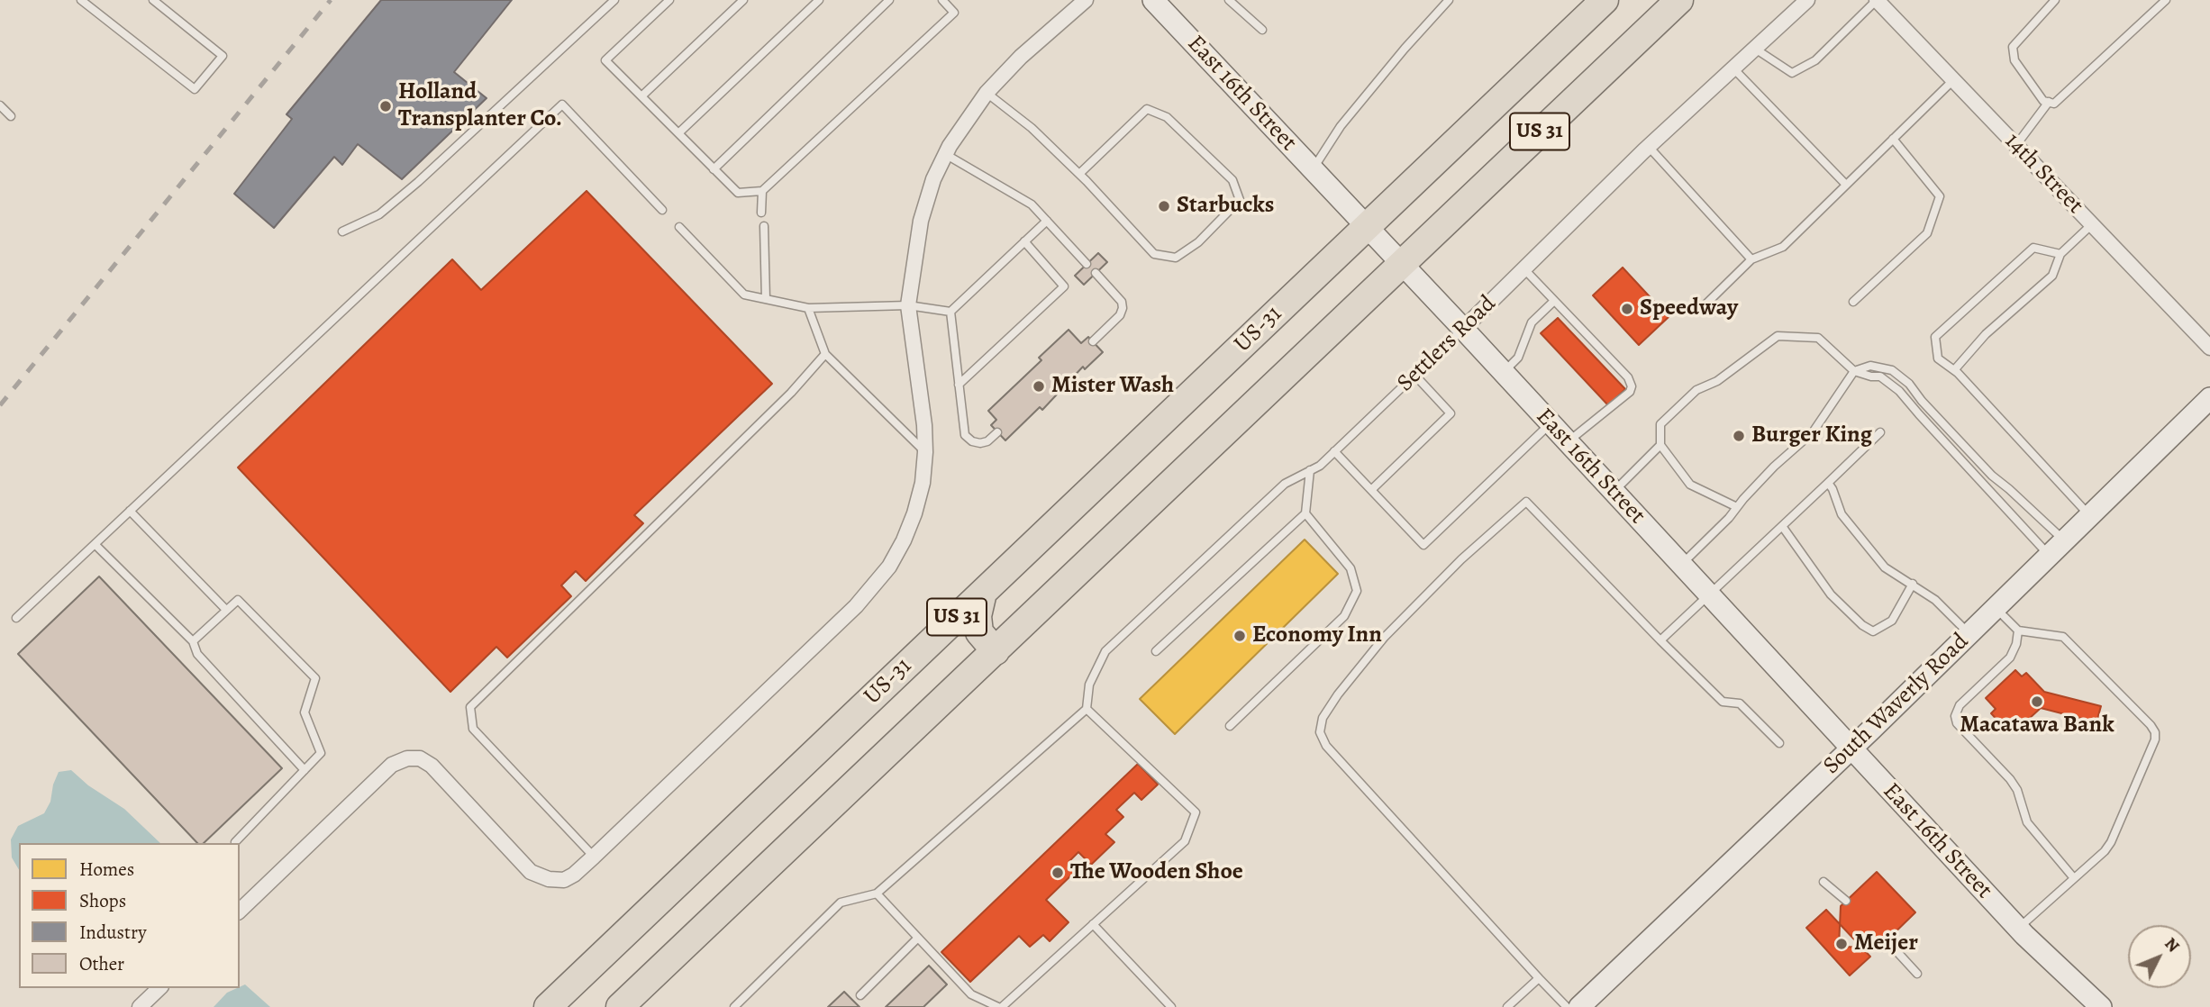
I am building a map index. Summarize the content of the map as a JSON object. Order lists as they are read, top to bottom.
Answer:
{
  "streets": {
    "highway": ["US 31", "US-31"],
    "main road": ["East 16th Street", "South Waverly Road"],
    "street": ["14th Street", "Settlers Road"]
  },
  "crossings": [
    ["East 16th Street", "US 31"],
    ["East 16th Street", "US-31"],
    ["East 16th Street", "Settlers Road"],
    ["East 16th Street", "South Waverly Road"],
    ["US 31", "US-31"]
  ],
  "places": [
    "Holland Transplanter Co.",
    "Starbucks",
    "Speedway",
    "Mister Wash",
    "Burger King",
    "Economy Inn",
    "Macatawa Bank",
    "The Wooden Shoe",
    "Meijer"
  ],
  "legend": [
    "Homes",
    "Shops",
    "Industry",
    "Other"
  ],
  "north": "top right"
}
